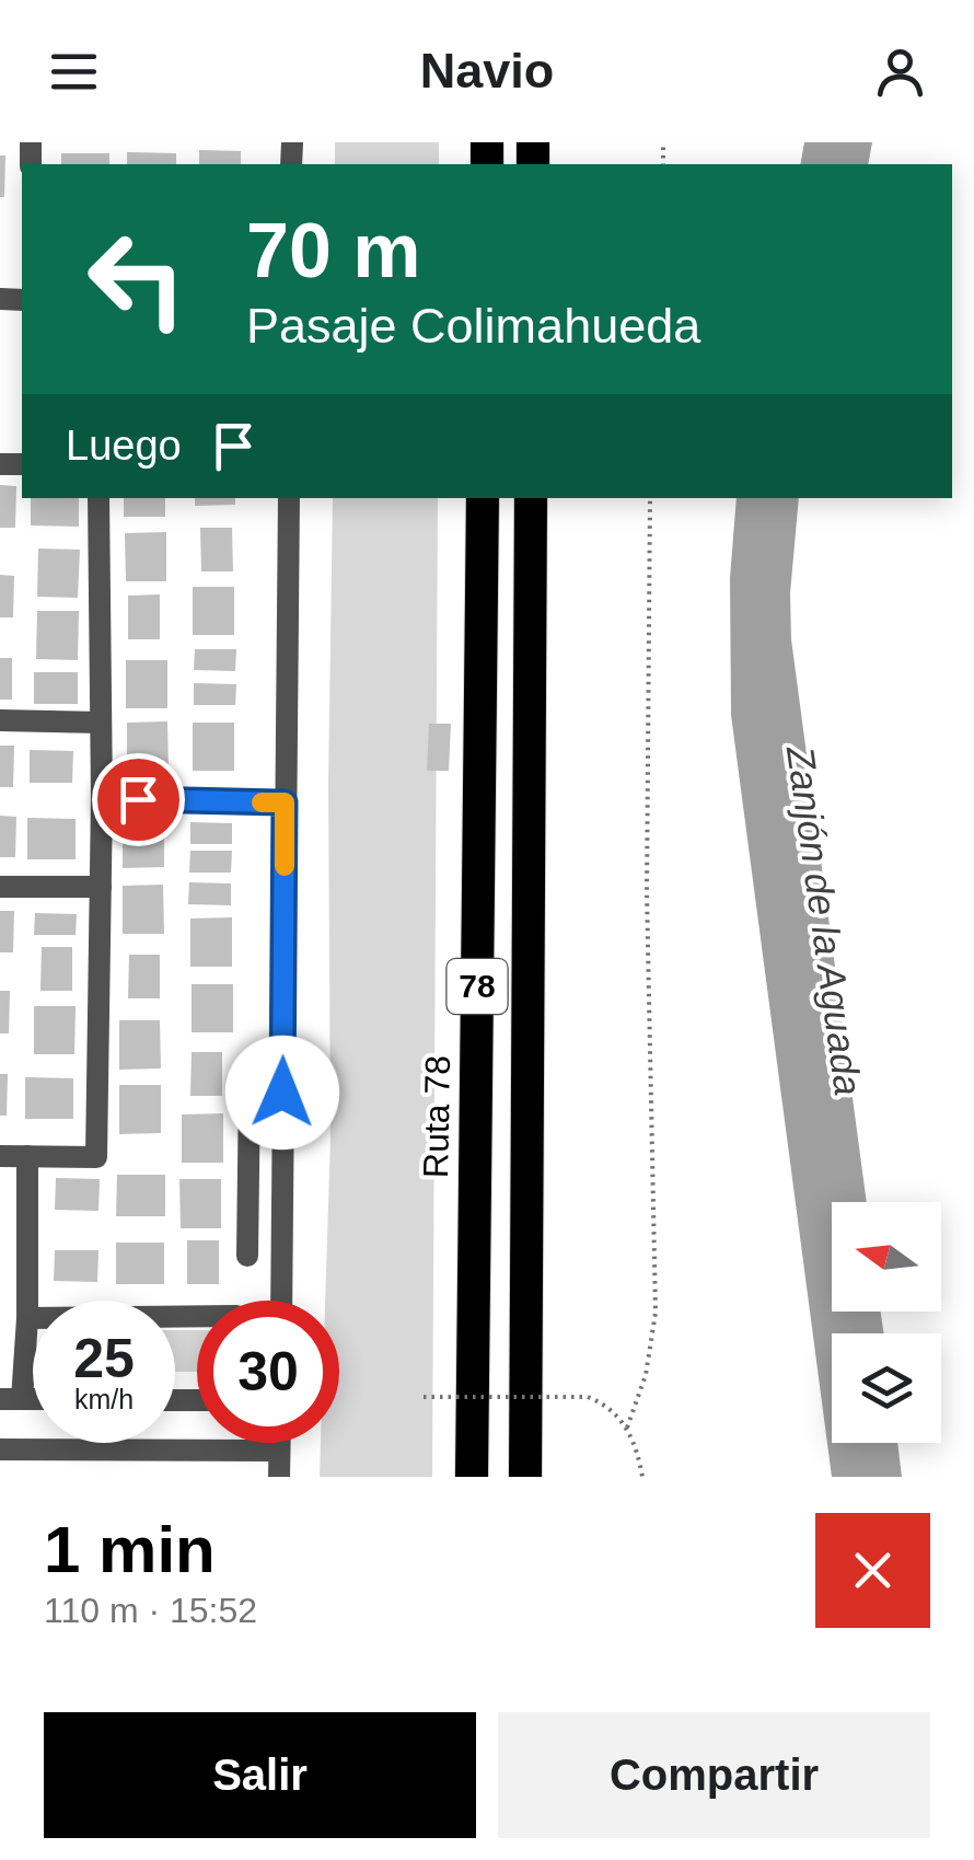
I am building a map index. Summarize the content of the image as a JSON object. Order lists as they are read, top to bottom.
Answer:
{
  "streets": {
    "highway": ["78", "Ruta 78"]
  },
  "water": ["Zanjón de la Aguada"],
  "north": "left",
  "page": {
    "header": "Navio",
    "turn": ["70 m", "Pasaje Colimahueda"],
    "then": "Luego",
    "speed": "25 km/h",
    "limit": "30",
    "heading": ["1 min", "110 m · 15:52"],
    "buttons": ["Salir", "Compartir"]
  }
}
